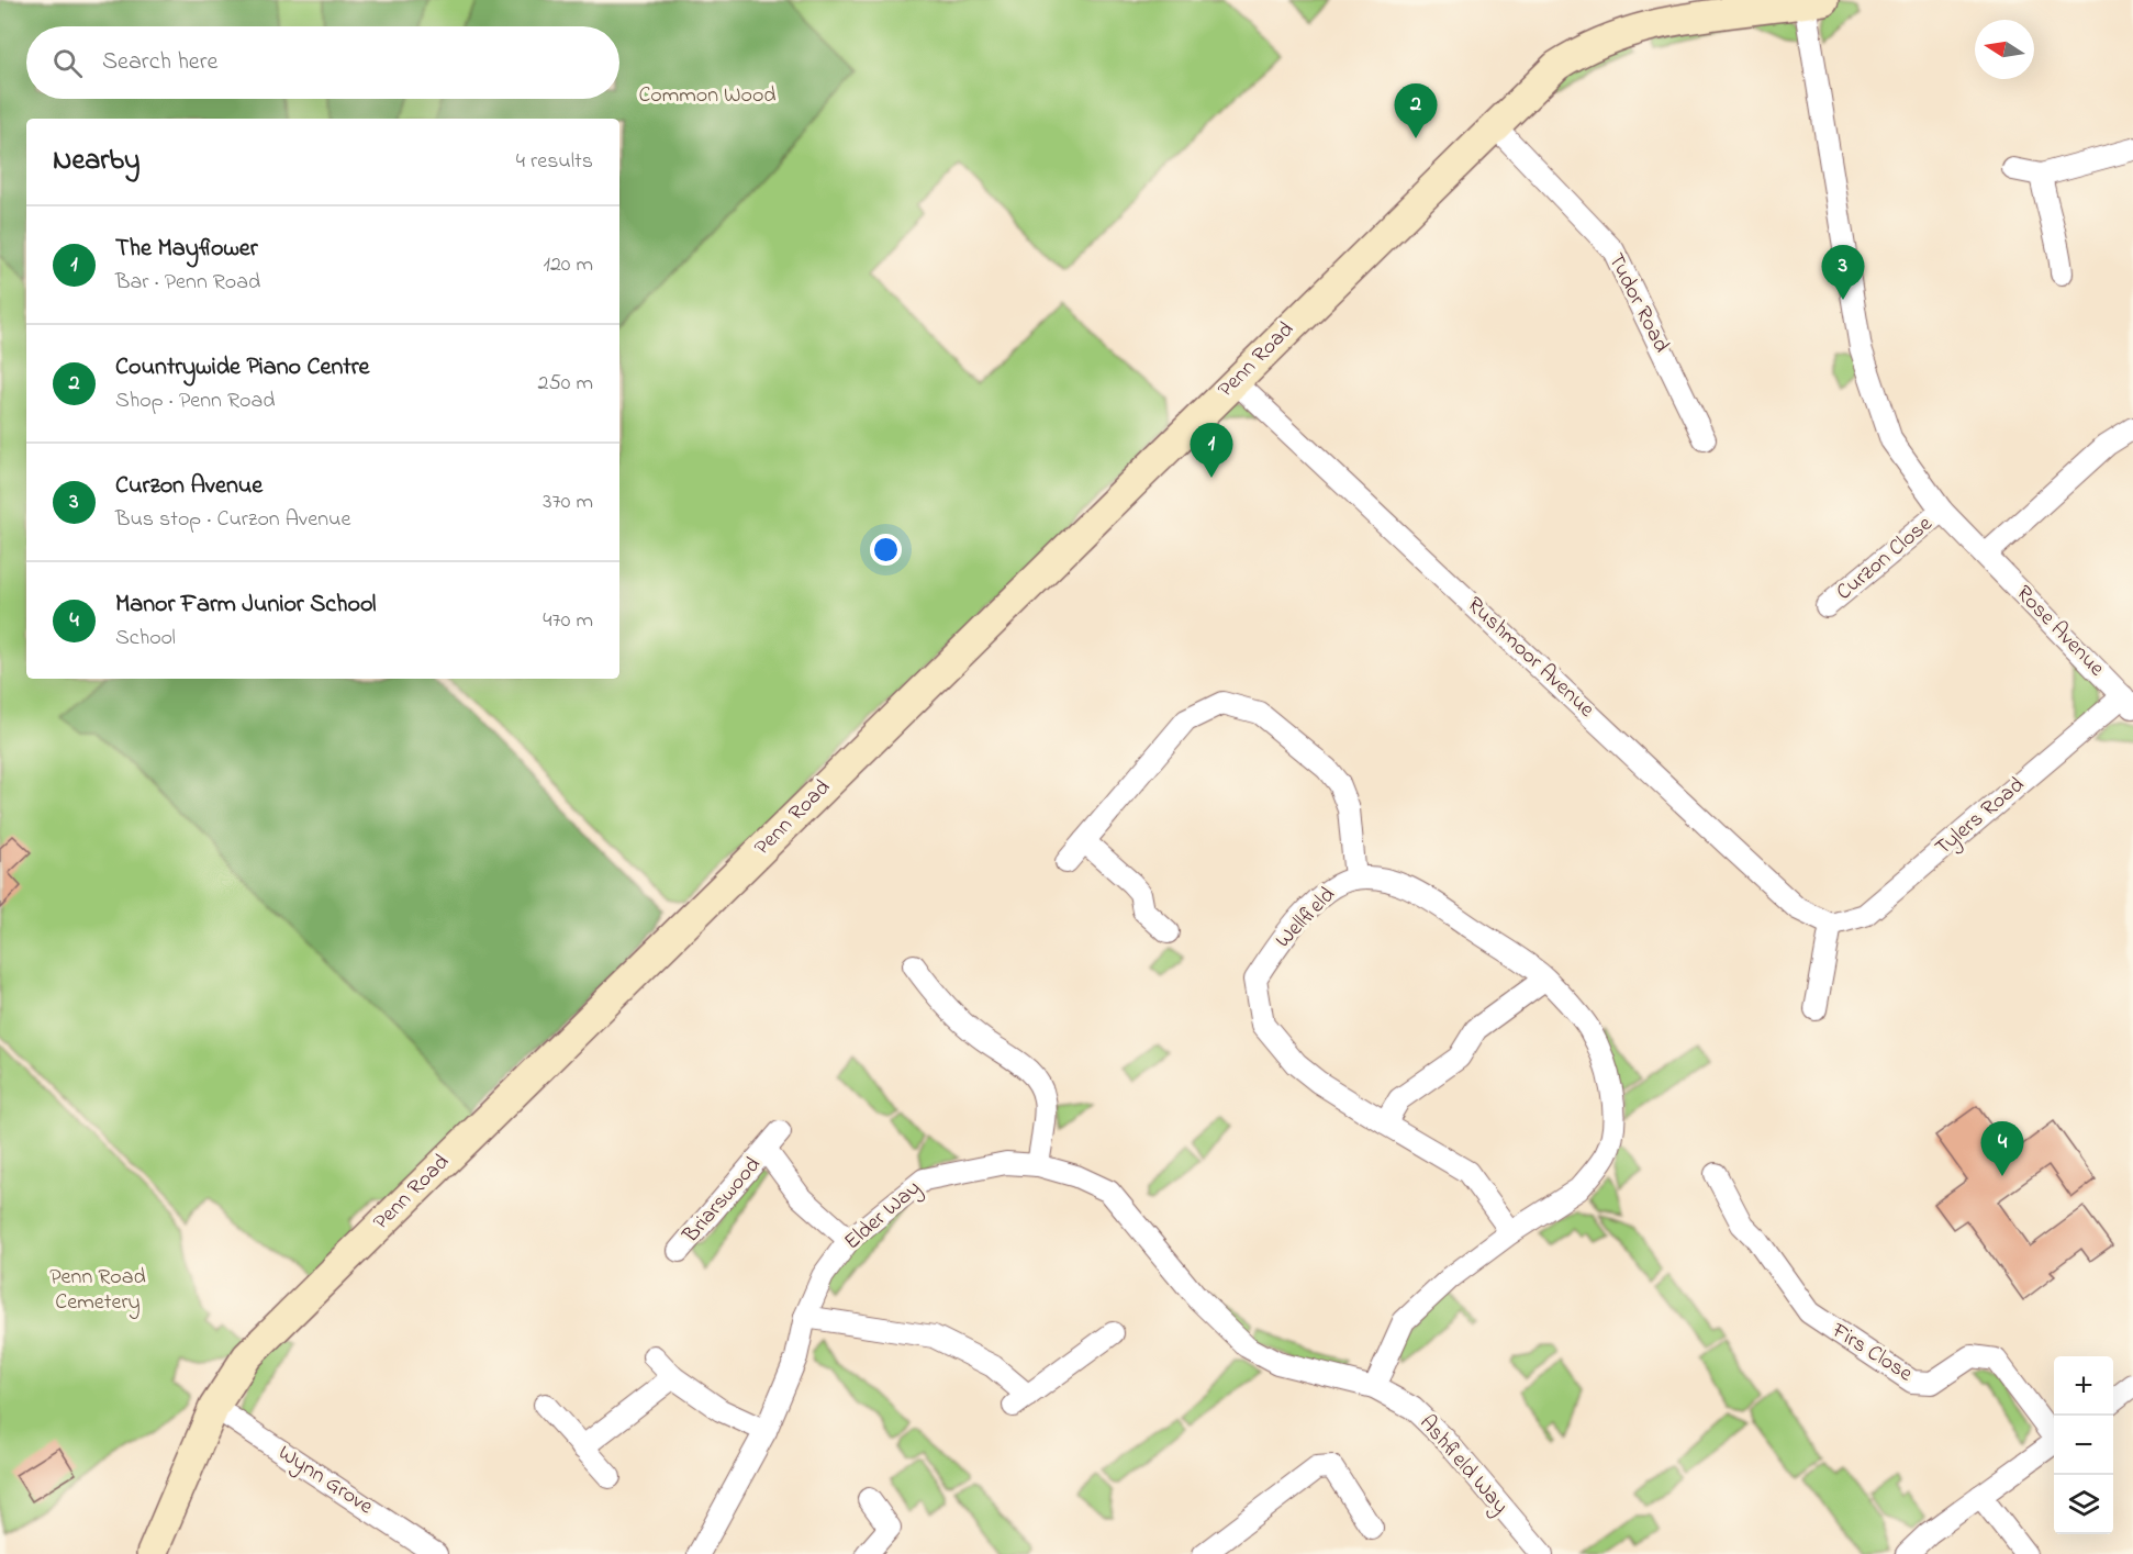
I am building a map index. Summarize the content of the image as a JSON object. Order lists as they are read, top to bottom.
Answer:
{
  "streets": {
    "main road": ["Penn Road"],
    "street": [
      "Tudor Road",
      "Curzon Close",
      "Rose Avenue",
      "Rushmoor Avenue",
      "Tylers Road",
      "Wellfield",
      "Briarswood",
      "Elder Way",
      "Firs Close",
      "Ashfield Way",
      "Wynn Grove"
    ]
  },
  "crossings": [
    ["Tudor Road", "Penn Road"],
    ["Penn Road", "Rose Avenue"],
    ["Penn Road", "Rushmoor Avenue"],
    ["Penn Road", "Wynn Grove"],
    ["Curzon Close", "Rose Avenue"],
    ["Rose Avenue", "Tylers Road"],
    ["Rushmoor Avenue", "Tylers Road"],
    ["Wellfield", "Elder Way"],
    ["Wellfield", "Ashfield Way"],
    ["Briarswood", "Elder Way"],
    ["Elder Way", "Ashfield Way"]
  ],
  "parks": ["Common Wood", "Penn Road Cemetery"],
  "north": "left",
  "page": {
    "search": "Search here",
    "pins": [
      "2",
      "3",
      "1",
      "4"
    ],
    "heading": ["Nearby", "4 results"],
    "list": [
      {
        "mark": "1",
        "name": "The Mayflower",
        "note": "Bar · Penn Road",
        "value": "120 m"
      },
      {
        "mark": "2",
        "name": "Countrywide Piano Centre",
        "note": "Shop · Penn Road",
        "value": "250 m"
      },
      {
        "mark": "3",
        "name": "Curzon Avenue",
        "note": "Bus stop · Curzon Avenue",
        "value": "370 m"
      },
      {
        "mark": "4",
        "name": "Manor Farm Junior School",
        "note": "School",
        "value": "470 m"
      }
    ],
    "map_buttons": ["+", "−"]
  }
}
